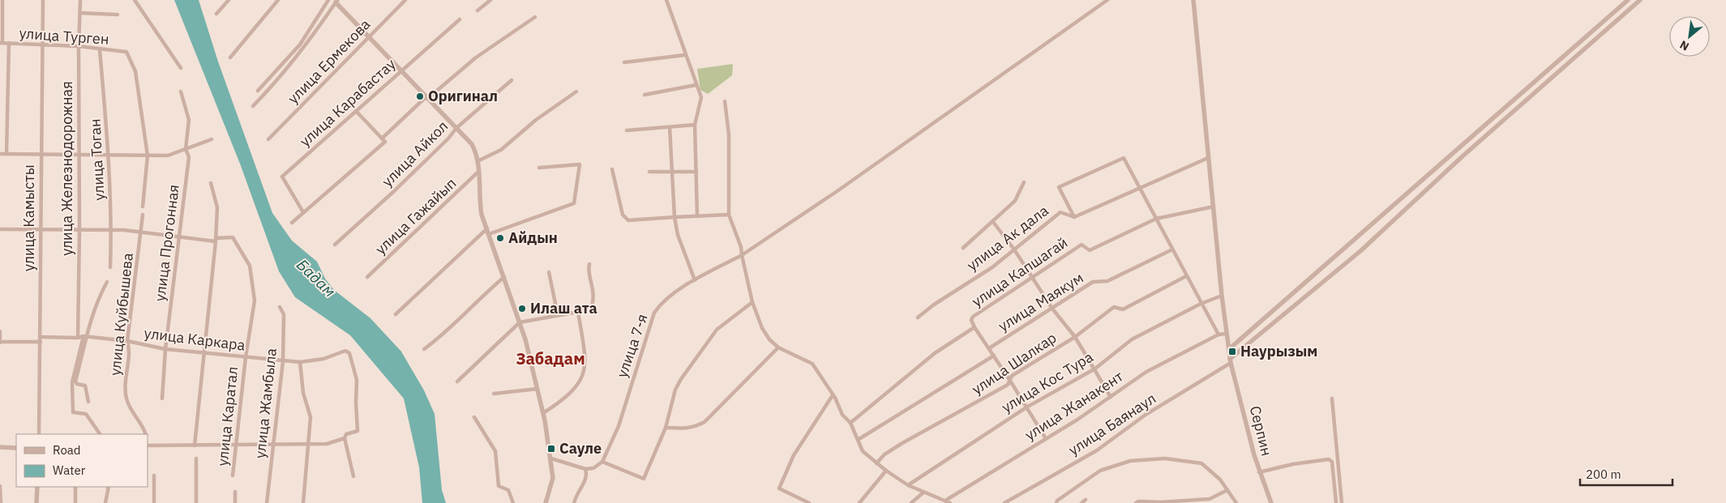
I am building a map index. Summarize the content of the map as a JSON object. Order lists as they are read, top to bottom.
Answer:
{
  "streets": {
    "street": [
      "улица Турген",
      "улица Ермекова",
      "улица Карабастау",
      "улица Айкол",
      "улица Тоган",
      "улица Железнодорожная",
      "улица Гажайып",
      "улица Камысты",
      "улица Ак дала",
      "улица Прогонная",
      "улица Капшагай",
      "улица Маякум",
      "улица Куйбышева",
      "улица Каркара",
      "улица 7-я",
      "улица Шалкар",
      "улица Кос Тура",
      "улица Жамбыла",
      "улица Жанакент",
      "улица Каратал",
      "улица Баянаул",
      "Серпин"
    ]
  },
  "crossings": [
    ["улица Турген", "улица Тоган"],
    ["улица Турген", "улица Железнодорожная"],
    ["улица Турген", "улица Камысты"],
    ["улица Железнодорожная", "улица Каркара"],
    ["улица Камысты", "улица Каркара"],
    ["улица Ак дала", "Серпин"],
    ["улица Прогонная", "улица Каркара"],
    ["улица Капшагай", "Серпин"],
    ["улица Куйбышева", "улица Каркара"],
    ["улица Каркара", "улица Жамбыла"],
    ["улица Каркара", "улица Каратал"],
    ["улица Кос Тура", "Серпин"],
    ["улица Жанакент", "Серпин"],
    ["улица Баянаул", "Серпин"]
  ],
  "districts": ["Забадам"],
  "water": ["Бадам"],
  "places": {
    "other": ["Оригинал", "Айдын", "Илаш ата"],
    "transit": ["Наурызым", "Сауле"]
  },
  "legend": ["Road", "Water"],
  "scale_bar": "200 m",
  "north": "bottom left"
}
